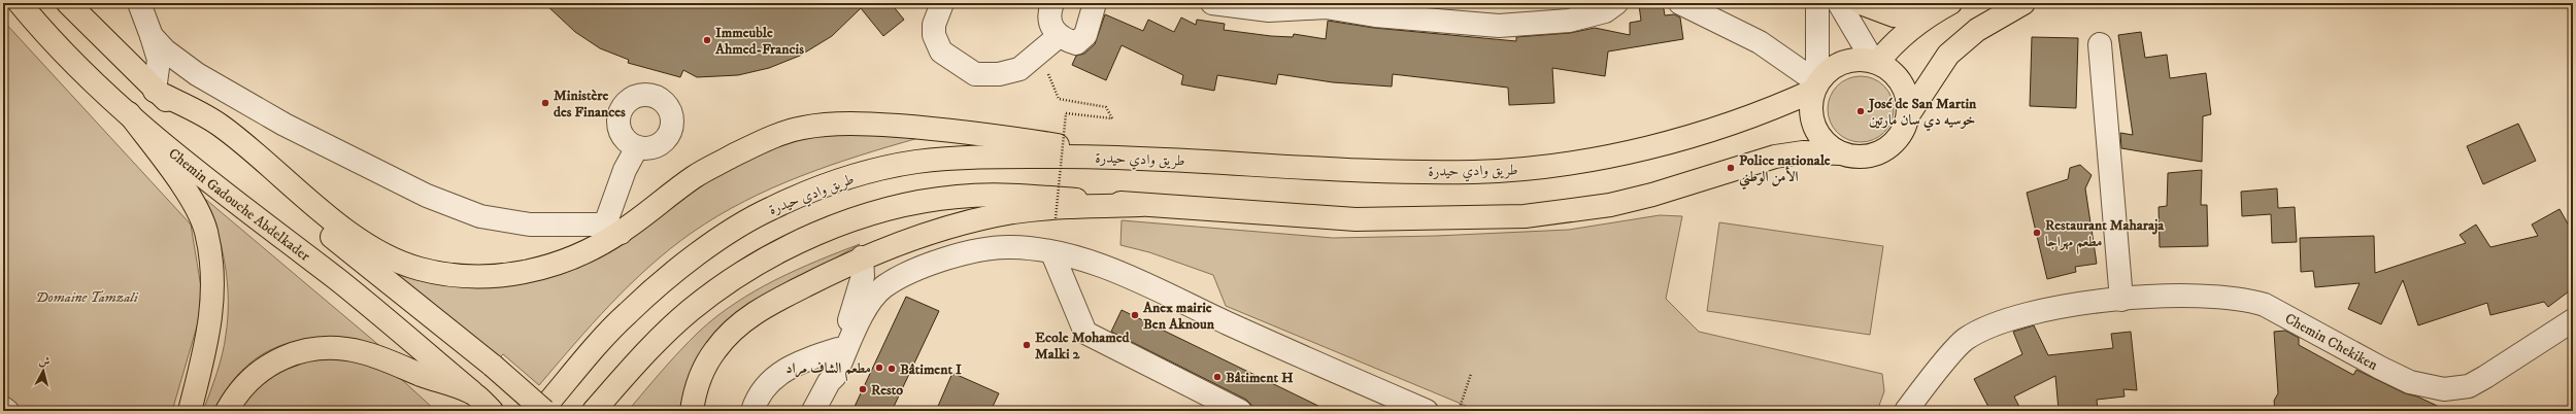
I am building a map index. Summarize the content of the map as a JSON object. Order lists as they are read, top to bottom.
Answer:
{
  "streets": {
    "main road": ["طريق وادي حيدرة", "Chemin Gadouche Abdelkader"],
    "street": ["Chemin Chekiken"]
  },
  "parks": ["Domaine Tamzali"],
  "places": [
    "Immeuble Ahmed-Francis",
    "Ministère des Finances",
    "José de San Martin خوسيه دي سان مارتين",
    "Police nationale الأمن الوطني",
    "Restaurant Maharaja مطعم مهراجا",
    "Anex mairie Ben Aknoun",
    "Ecole Mohamed Malki 2",
    "مطعم الشاف مراد",
    "Bâtiment I",
    "Bâtiment H",
    "Resto"
  ],
  "north": "top"
}
